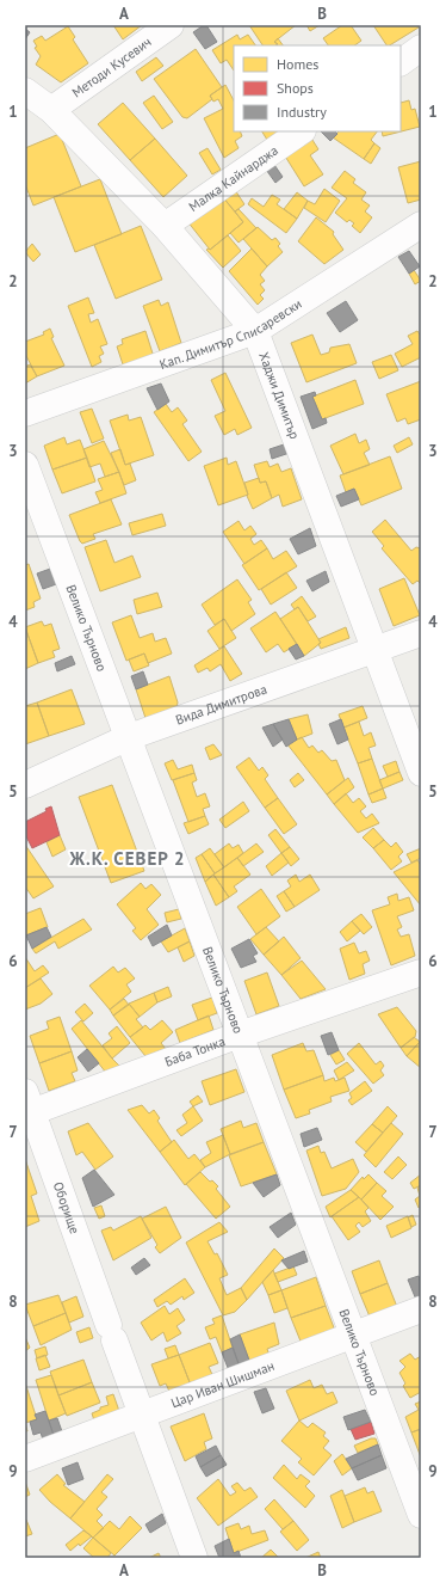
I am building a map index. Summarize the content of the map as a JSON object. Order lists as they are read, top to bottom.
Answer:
{
  "streets": {
    "street": [
      "Методи Кусевич",
      "Малка Кайнарджа",
      "Кап. Димитър Списаревски",
      "Хаджи Димитър",
      "Велико Търново",
      "Вида Димитрова",
      "Баба Тонка",
      "Оборище",
      "Цар Иван Шишман"
    ]
  },
  "crossings": [
    ["Методи Кусевич", "Хаджи Димитър"],
    ["Малка Кайнарджа", "Хаджи Димитър"],
    ["Кап. Димитър Списаревски", "Хаджи Димитър"],
    ["Хаджи Димитър", "Вида Димитрова"],
    ["Велико Търново", "Вида Димитрова"],
    ["Велико Търново", "Баба Тонка"],
    ["Велико Търново", "Цар Иван Шишман"],
    ["Баба Тонка", "Оборище"],
    ["Оборище", "Цар Иван Шишман"]
  ],
  "districts": ["Ж.К. СЕВЕР 2"],
  "legend": ["Homes", "Shops", "Industry"],
  "grid": {
    "columns": ["A", "B"],
    "rows": [
      "1",
      "2",
      "3",
      "4",
      "5",
      "6",
      "7",
      "8",
      "9"
    ]
  }
}
